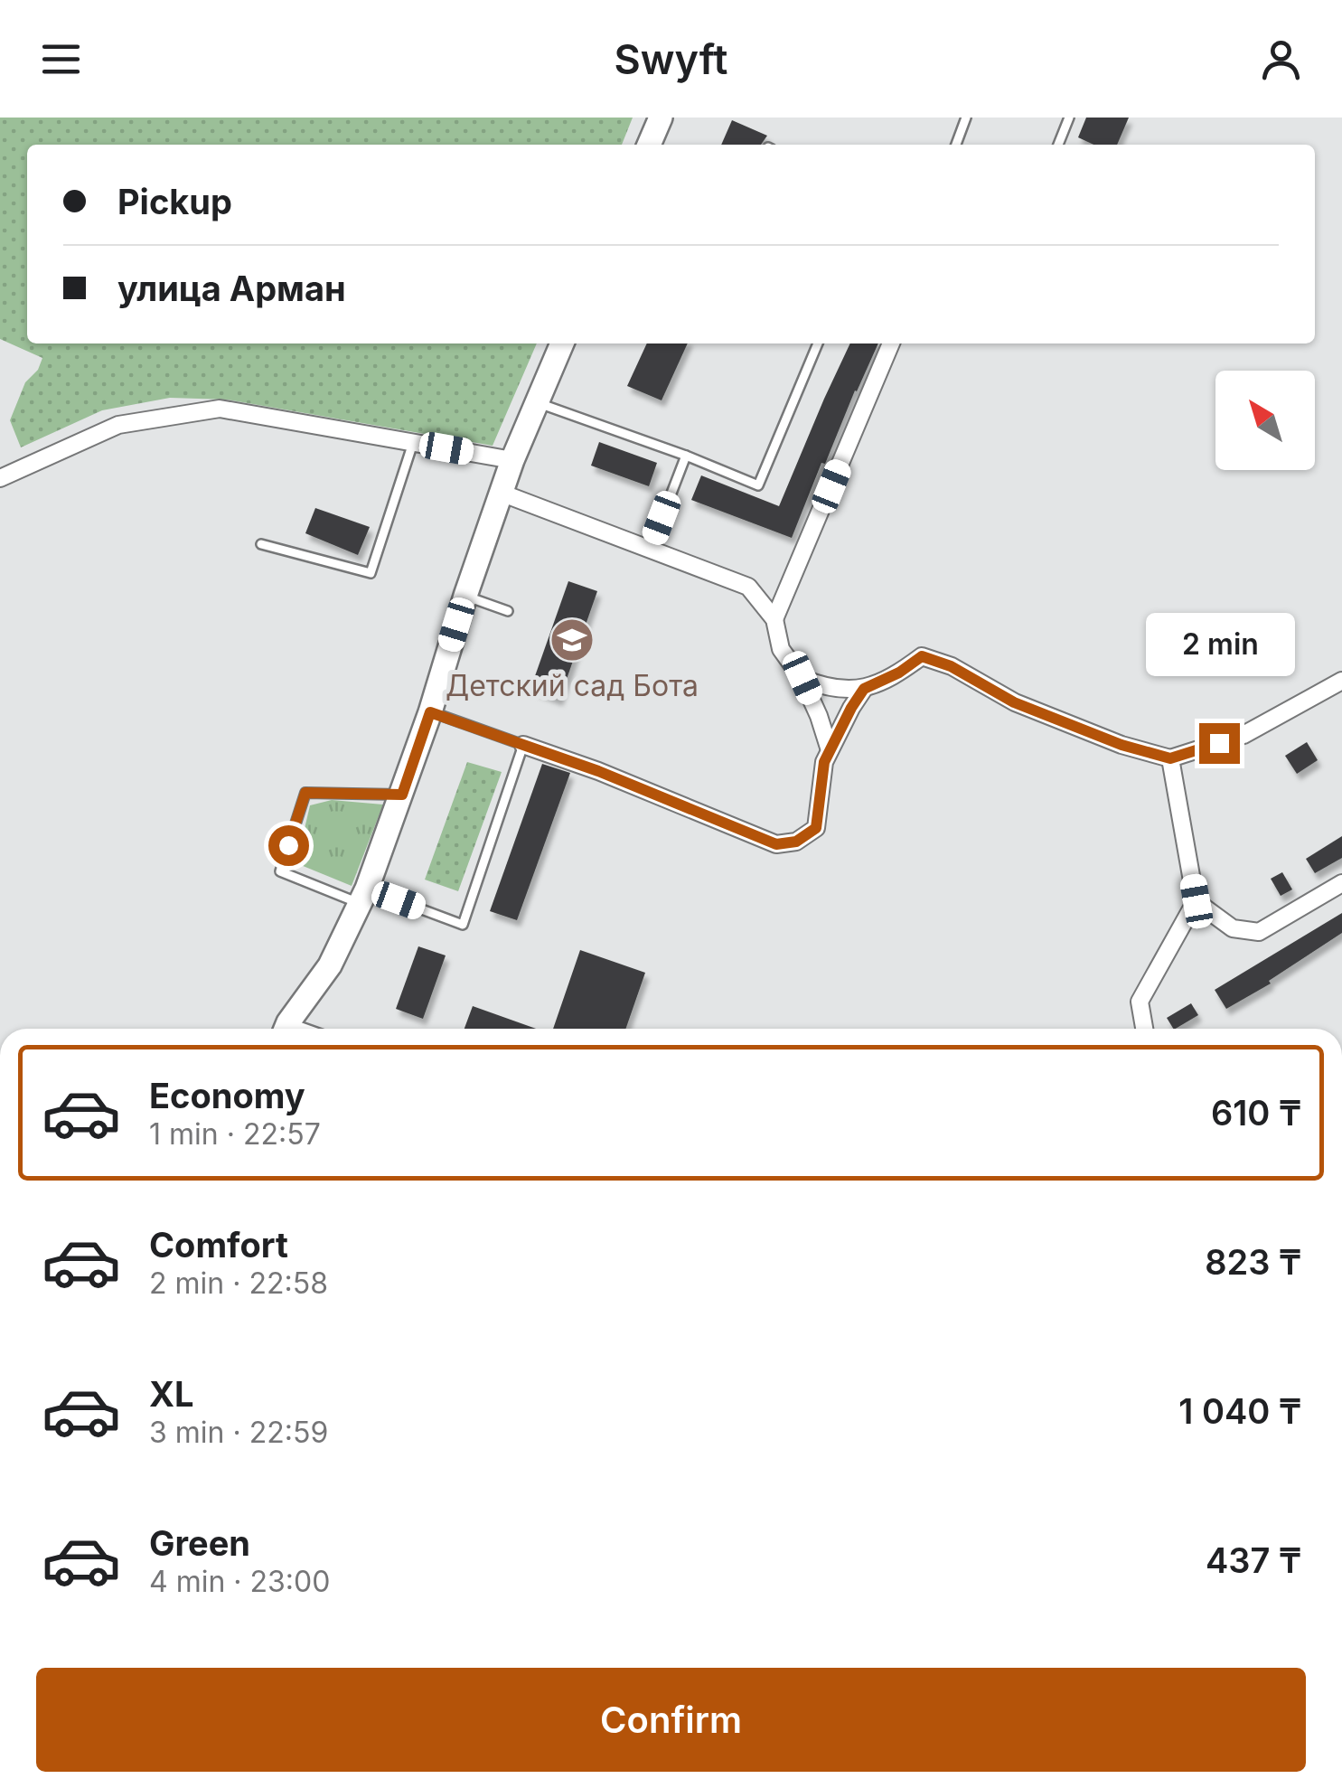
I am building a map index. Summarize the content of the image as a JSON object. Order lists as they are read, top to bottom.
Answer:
{
  "places": {
    "school or university": ["Детский сад Бота"]
  },
  "north": "top left",
  "page": {
    "header": "Swyft",
    "banner": ["Pickup", "улица Арман"],
    "bubble": "2 min",
    "list": [
      {
        "name": "Economy",
        "note": "1 min · 22:57",
        "value": "610 ₸"
      },
      {
        "name": "Comfort",
        "note": "2 min · 22:58",
        "value": "823 ₸"
      },
      {
        "name": "XL",
        "note": "3 min · 22:59",
        "value": "1 040 ₸"
      },
      {
        "name": "Green",
        "note": "4 min · 23:00",
        "value": "437 ₸"
      }
    ],
    "buttons": "Confirm"
  }
}
